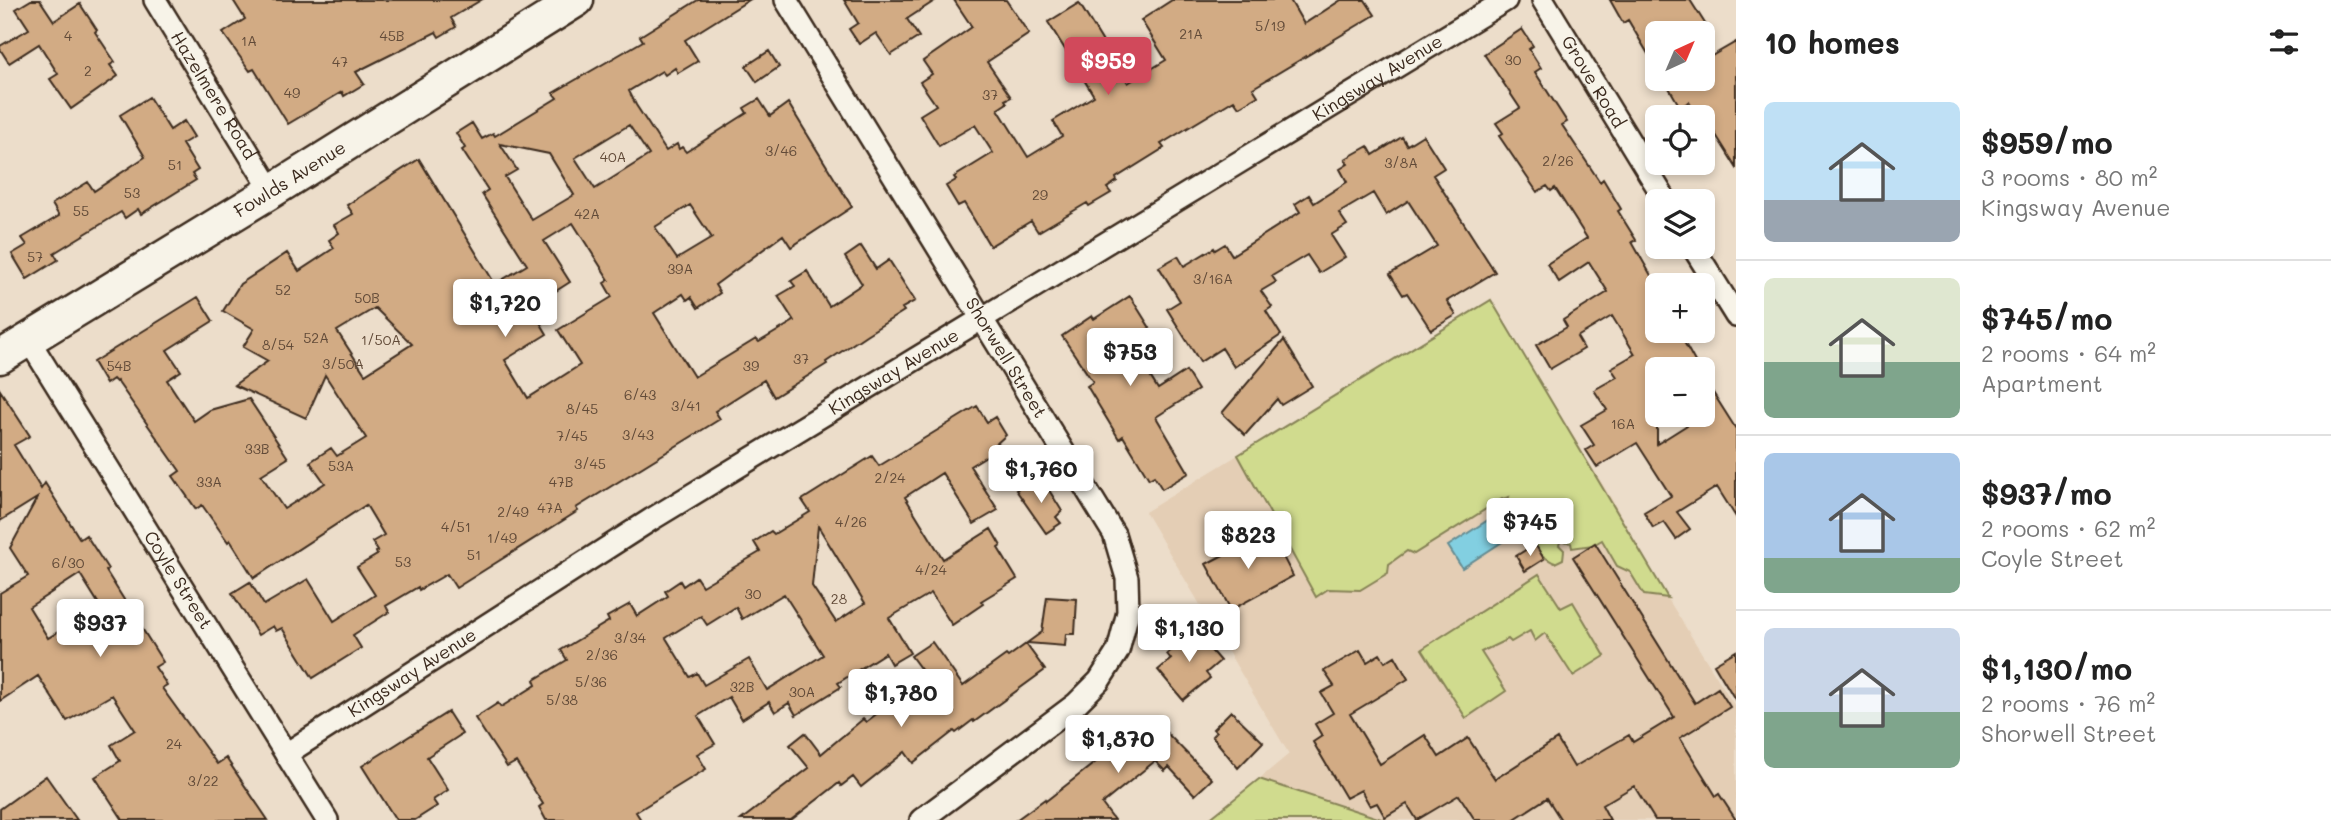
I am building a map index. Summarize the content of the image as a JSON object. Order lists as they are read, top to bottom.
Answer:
{
  "streets": {
    "street": [
      "Kingsway Avenue",
      "Grove Road",
      "Hazelmere Road",
      "Fowlds Avenue",
      "Shorwell Street",
      "Coyle Street"
    ]
  },
  "crossings": [
    ["Kingsway Avenue", "Shorwell Street"],
    ["Kingsway Avenue", "Coyle Street"],
    ["Hazelmere Road", "Fowlds Avenue"],
    ["Fowlds Avenue", "Coyle Street"]
  ],
  "house_numbers": [
    "5/19",
    "21A",
    "4",
    "45B",
    "1A",
    "30",
    "47",
    "2",
    "49",
    "37",
    "3/46",
    "40A",
    "2/26",
    "3/8A",
    "51",
    "53",
    "29",
    "55",
    "42A",
    "57",
    "39A",
    "3/16A",
    "52",
    "50B",
    "52A",
    "1/50A",
    "8/54",
    "37",
    "3/50A",
    "54B",
    "39",
    "6/43",
    "3/41",
    "8/45",
    "16A",
    "3/43",
    "7/45",
    "33B",
    "3/45",
    "53A",
    "2/24",
    "33A",
    "47B",
    "47A",
    "2/49",
    "4/26",
    "4/51",
    "1/49",
    "51",
    "53",
    "6/30",
    "4/24",
    "30",
    "28",
    "3/34",
    "2/36",
    "5/36",
    "32B",
    "30A",
    "5/38",
    "24",
    "3/22"
  ],
  "north": "top right",
  "page": {
    "heading": "10 homes",
    "map_buttons": ["+", "−"],
    "price": [
      "$959",
      "$1,720",
      "$753",
      "$1,760",
      "$745",
      "$823",
      "$937",
      "$1,130",
      "$1,780",
      "$1,870"
    ],
    "list": [
      {
        "name": "$959/mo",
        "note": "3 rooms · 80 m² · Kingsway Avenue"
      },
      {
        "name": "$745/mo",
        "note": "2 rooms · 64 m² · Apartment"
      },
      {
        "name": "$937/mo",
        "note": "2 rooms · 62 m² · Coyle Street"
      },
      {
        "name": "$1,130/mo",
        "note": "2 rooms · 76 m² · Shorwell Street"
      }
    ]
  }
}
